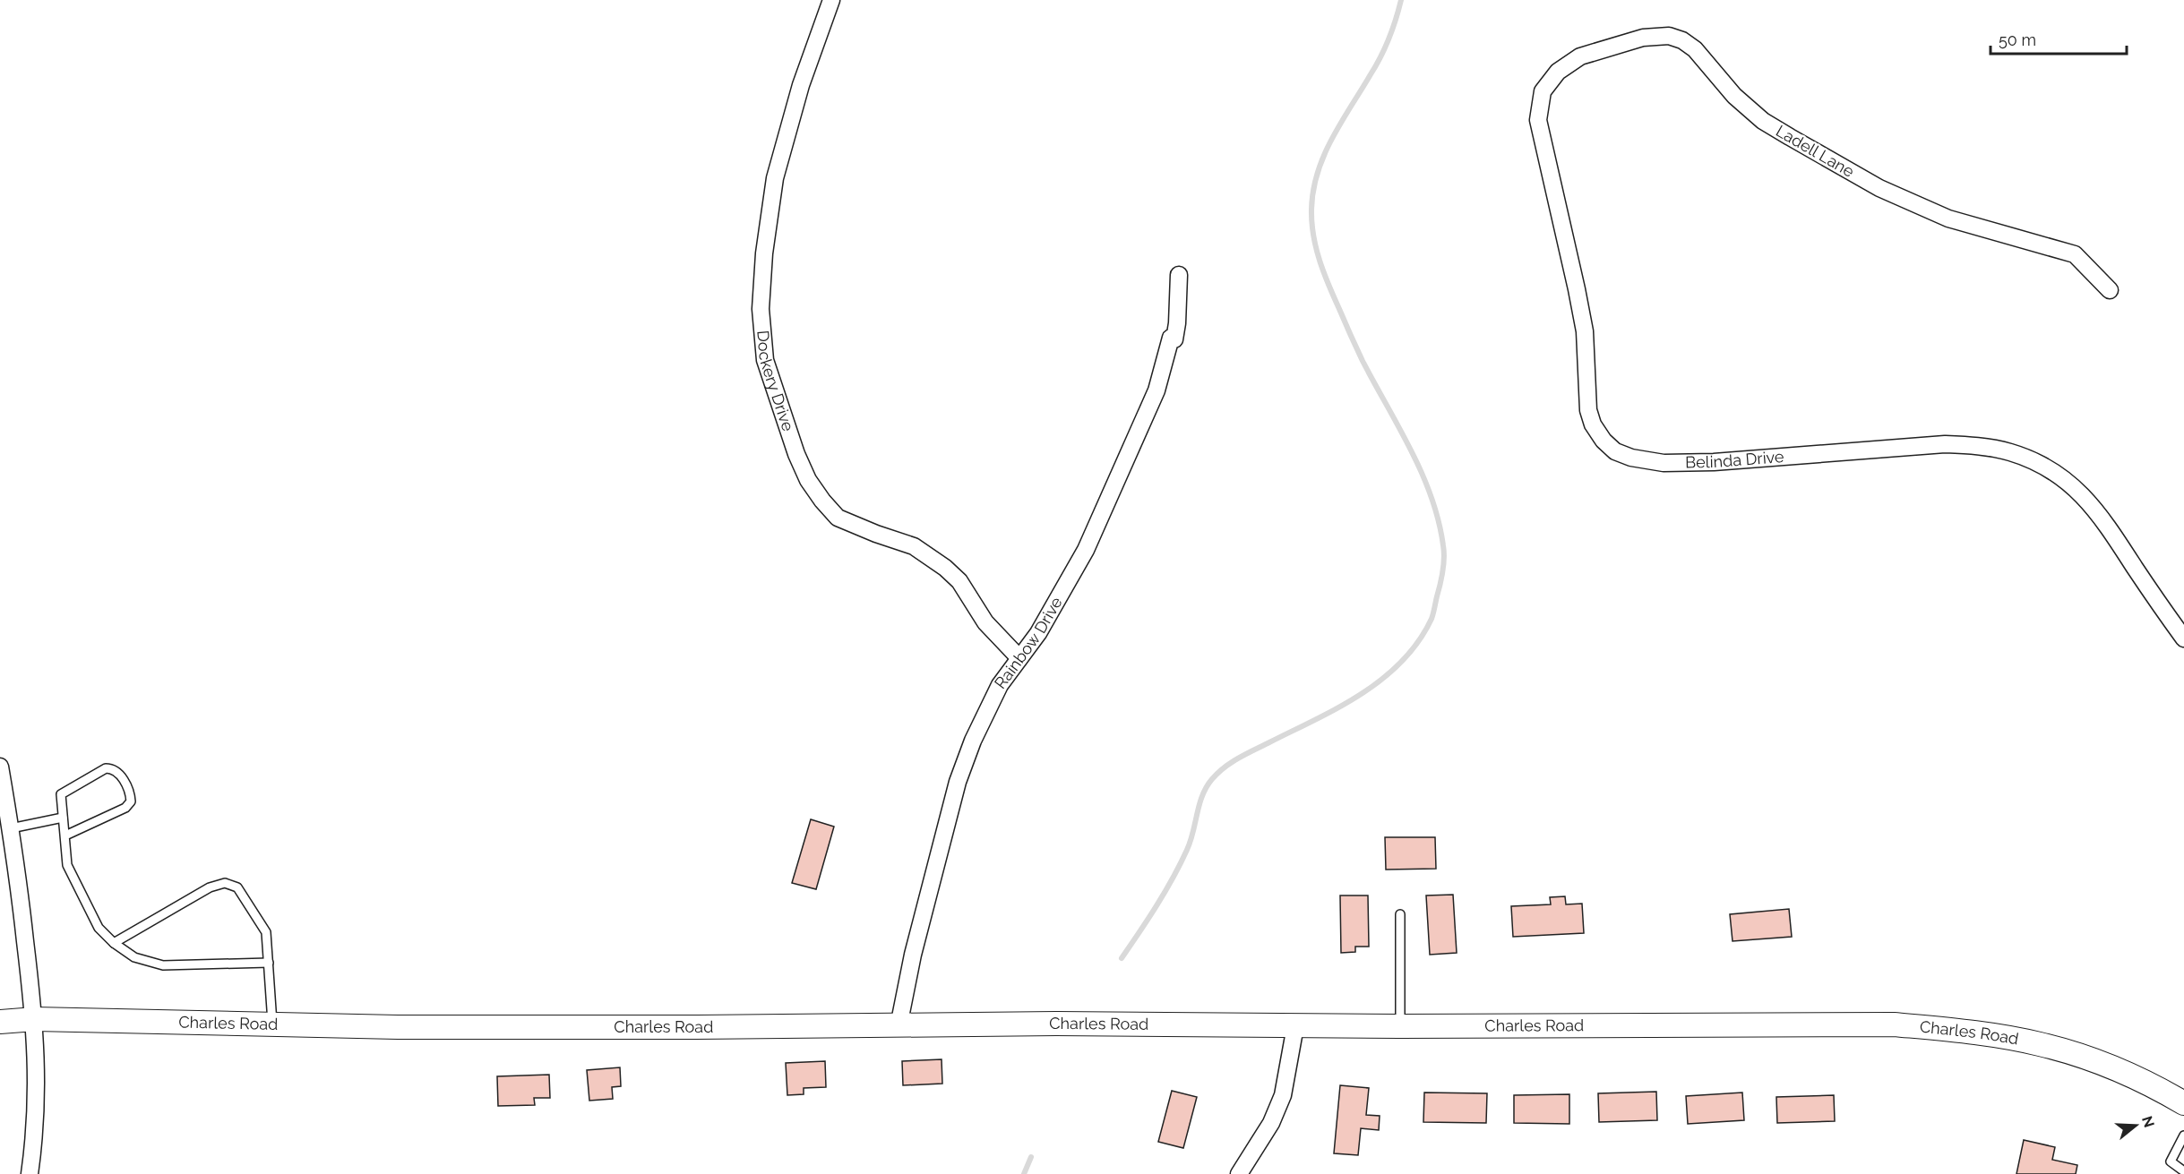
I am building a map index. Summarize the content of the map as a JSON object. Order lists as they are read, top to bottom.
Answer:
{
  "streets": {
    "street": [
      "Ladell Lane",
      "Dockery Drive",
      "Belinda Drive",
      "Rainbow Drive",
      "Charles Road"
    ]
  },
  "crossings": [
    ["Ladell Lane", "Belinda Drive"],
    ["Dockery Drive", "Rainbow Drive"],
    ["Rainbow Drive", "Charles Road"]
  ],
  "scale_bar": "50 m",
  "north": "right"
}
